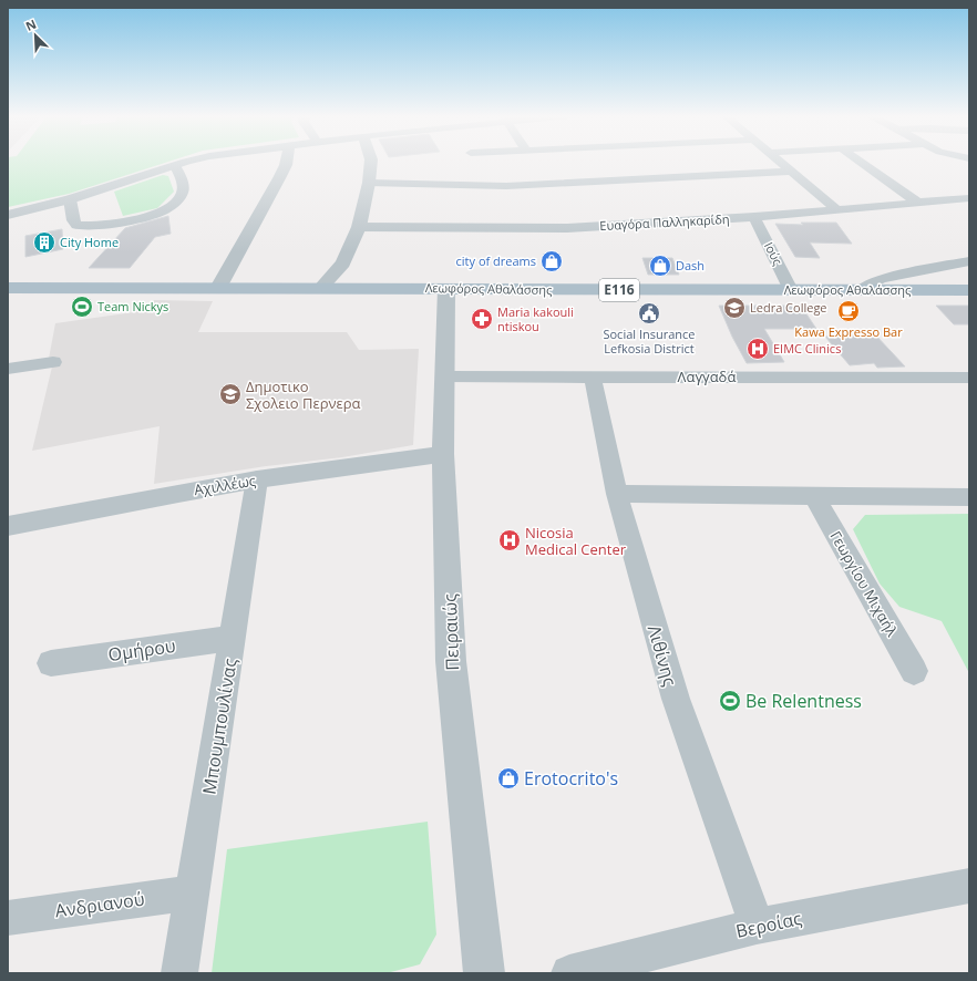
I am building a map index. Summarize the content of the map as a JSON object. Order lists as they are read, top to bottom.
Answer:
{
  "streets": {
    "main road": ["Λεωφόρος Αθαλάσσης", "E116"],
    "street": [
      "Ευαγόρα Παλληκαρίδη",
      "Ιούς",
      "Λαγγαδά",
      "Αχιλλέως",
      "Γεωργίου Μιχαήλ",
      "Πειραιώς",
      "Ομήρου",
      "Λιθίνης",
      "Μπουμπουλίνας",
      "Ανδριανού",
      "Βεροίας"
    ]
  },
  "crossings": [
    ["Ευαγόρα Παλληκαρίδη", "Ιούς"],
    ["Ιούς", "Λεωφόρος Αθαλάσσης"],
    ["Λεωφόρος Αθαλάσσης", "Πειραιώς"],
    ["Λαγγαδά", "Πειραιώς"],
    ["Λαγγαδά", "Λιθίνης"],
    ["Αχιλλέως", "Πειραιώς"],
    ["Αχιλλέως", "Μπουμπουλίνας"],
    ["Ομήρου", "Μπουμπουλίνας"],
    ["Λιθίνης", "Βεροίας"],
    ["Μπουμπουλίνας", "Ανδριανού"]
  ],
  "places": {
    "building": ["City Home"],
    "shop": ["city of dreams", "Dash", "Erotocrito's"],
    "sports": ["Team Nickys", "Be Relentness"],
    "school or university": ["Ledra College", "Δημοτικο Σχολειο Περνερα"],
    "cafe": ["Kawa Expresso Bar"],
    "public building": ["Social Insurance Lefkosia District"],
    "pharmacy": ["Maria kakouli ntiskou"],
    "hospital": ["EIMC Clinics", "Nicosia Medical Center"]
  },
  "north": "top left"
}
